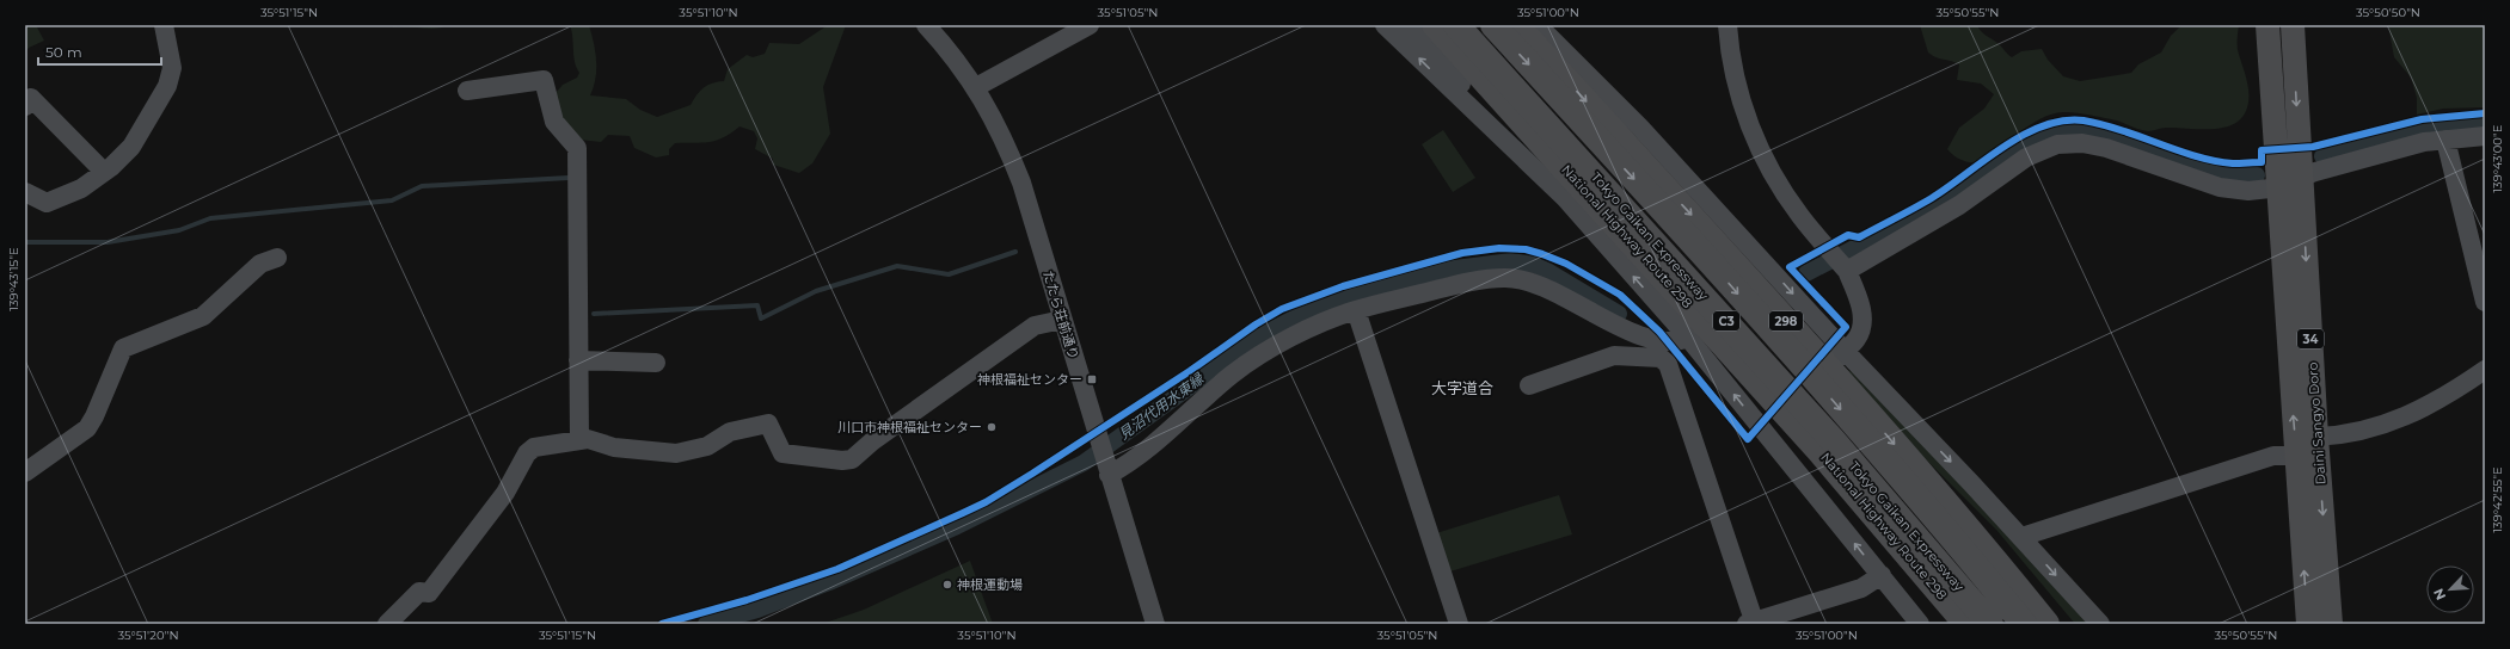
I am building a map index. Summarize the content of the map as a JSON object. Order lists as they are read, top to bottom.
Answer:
{
  "streets": {
    "highway": [
      "National Highway Route 298",
      "Tokyo Gaikan Expressway",
      "C3",
      "298"
    ],
    "main road": ["34", "Daini Sangyo Doro"],
    "street": ["たたら荘前通り"]
  },
  "crossings": [
    ["34", "Daini Sangyo Doro"]
  ],
  "districts": ["大字道合"],
  "water": ["見沼代用水東縁"],
  "places": {
    "transit": ["神根福祉センター"],
    "other": ["川口市神根福祉センター", "神根運動場"]
  },
  "scale_bar": "50 m",
  "north": "bottom left",
  "coordinates": [
    "35°51'15\"N",
    "35°51'10\"N",
    "35°51'05\"N",
    "35°51'00\"N",
    "35°50'55\"N",
    "35°50'50\"N",
    "139°43'00\"E",
    "139°43'15\"E",
    "139°42'55\"E",
    "35°51'20\"N"
  ]
}
